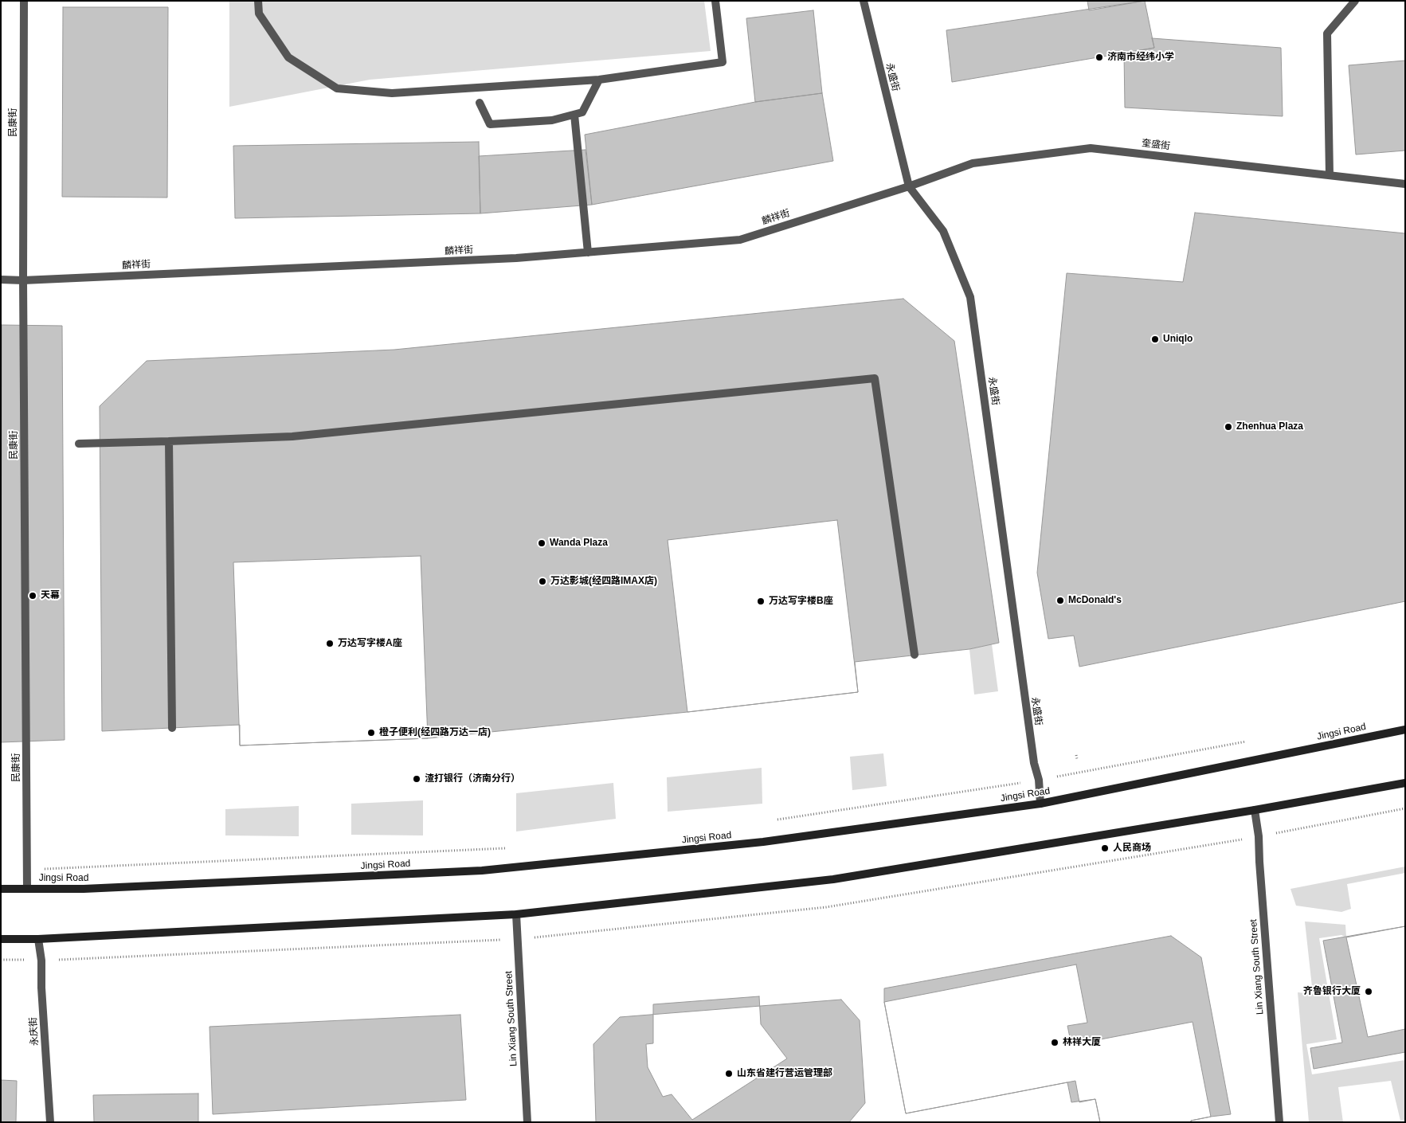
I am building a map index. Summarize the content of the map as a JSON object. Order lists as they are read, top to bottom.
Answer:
{
  "streets": {
    "main road": ["Jingsi Road"],
    "street": [
      "永盛街",
      "民康街",
      "奎盛街",
      "麟祥街",
      "Lin Xiang South Street",
      "永庆街"
    ]
  },
  "crossings": [
    ["永盛街", "奎盛街"],
    ["永盛街", "麟祥街"],
    ["永盛街", "Jingsi Road"],
    ["民康街", "麟祥街"],
    ["民康街", "Jingsi Road"],
    ["奎盛街", "麟祥街"]
  ],
  "places": [
    "济南市经纬小学",
    "Uniqlo",
    "Zhenhua Plaza",
    "Wanda Plaza",
    "万达影城(经四路IMAX店)",
    "天幕",
    "McDonald's",
    "万达写字楼B座",
    "万达写字楼A座",
    "橙子便利(经四路万达一店)",
    "渣打银行（济南分行）",
    "人民商场",
    "齐鲁银行大厦",
    "林祥大厦",
    "山东省建行营运管理部"
  ]
}
